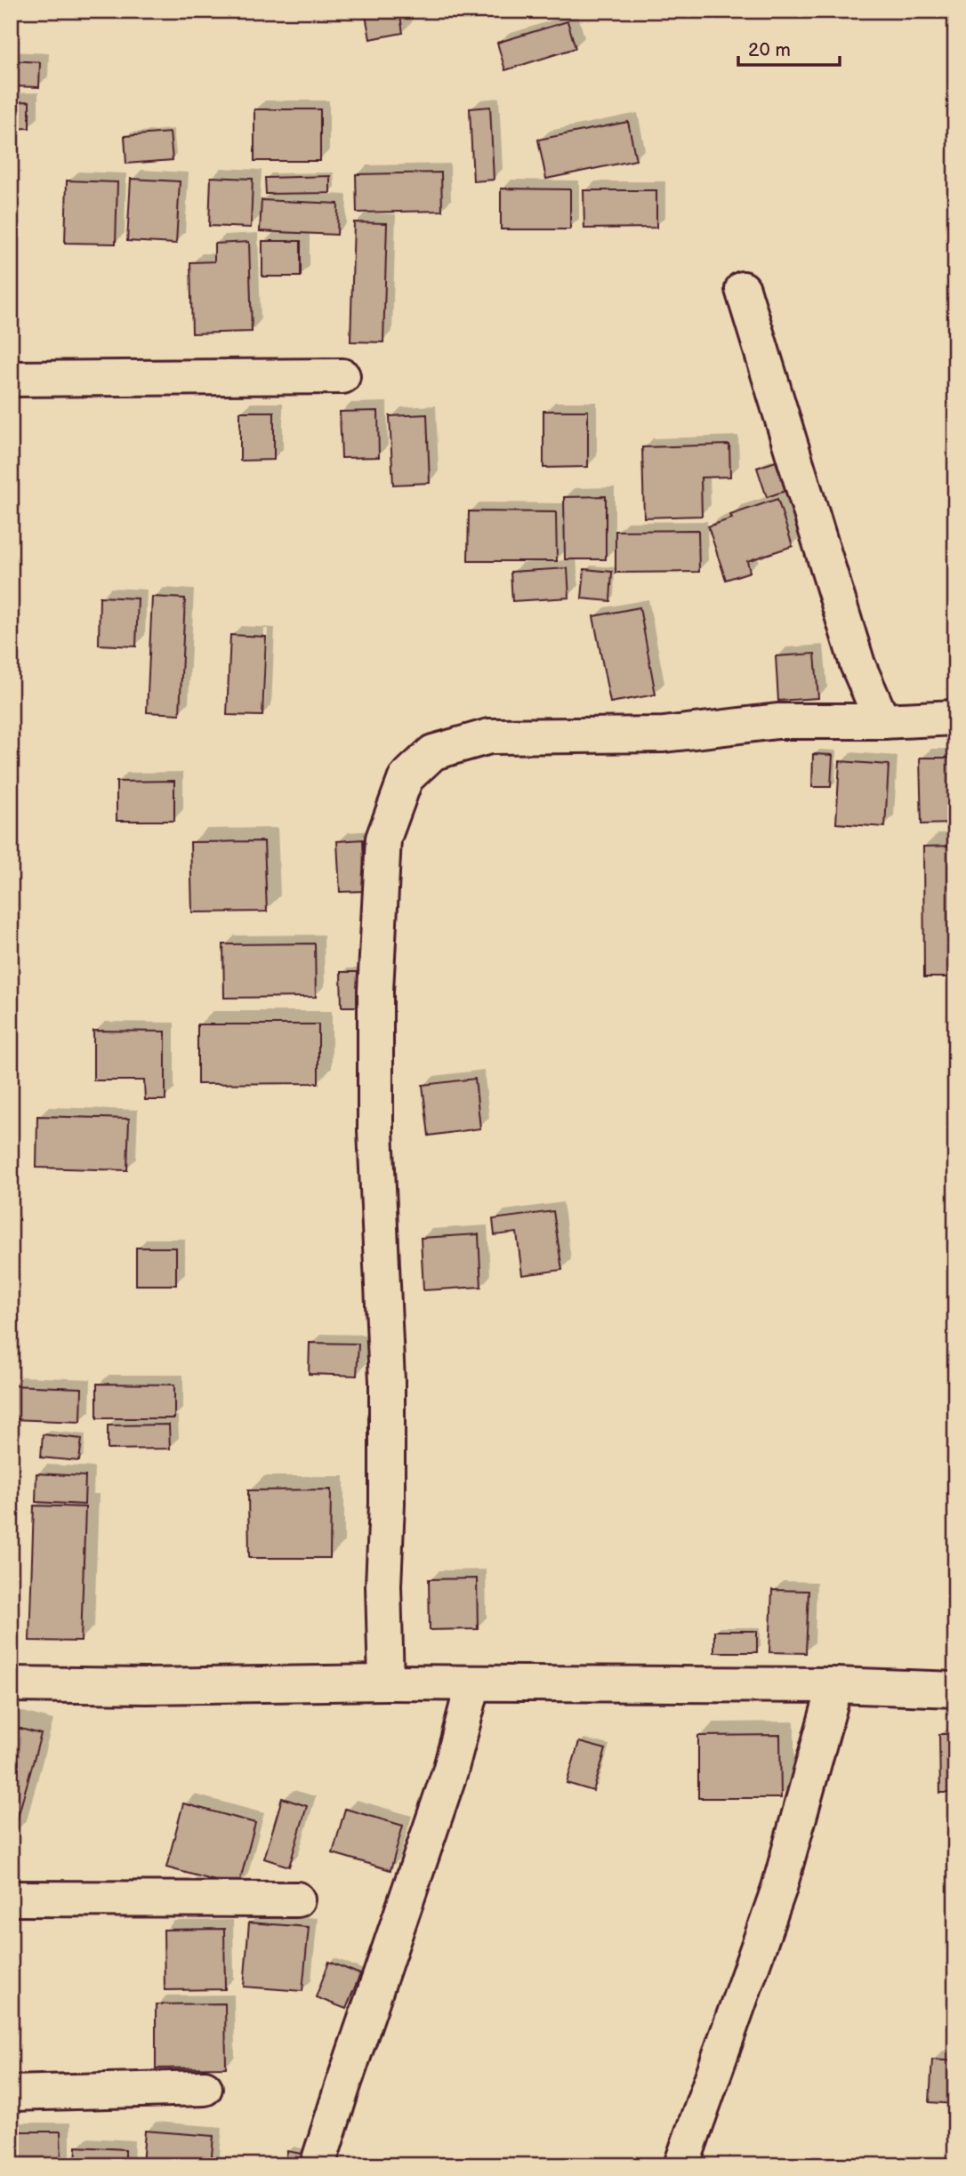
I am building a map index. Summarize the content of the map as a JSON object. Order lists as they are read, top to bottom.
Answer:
{
  "scale_bar": "20 m"
}
